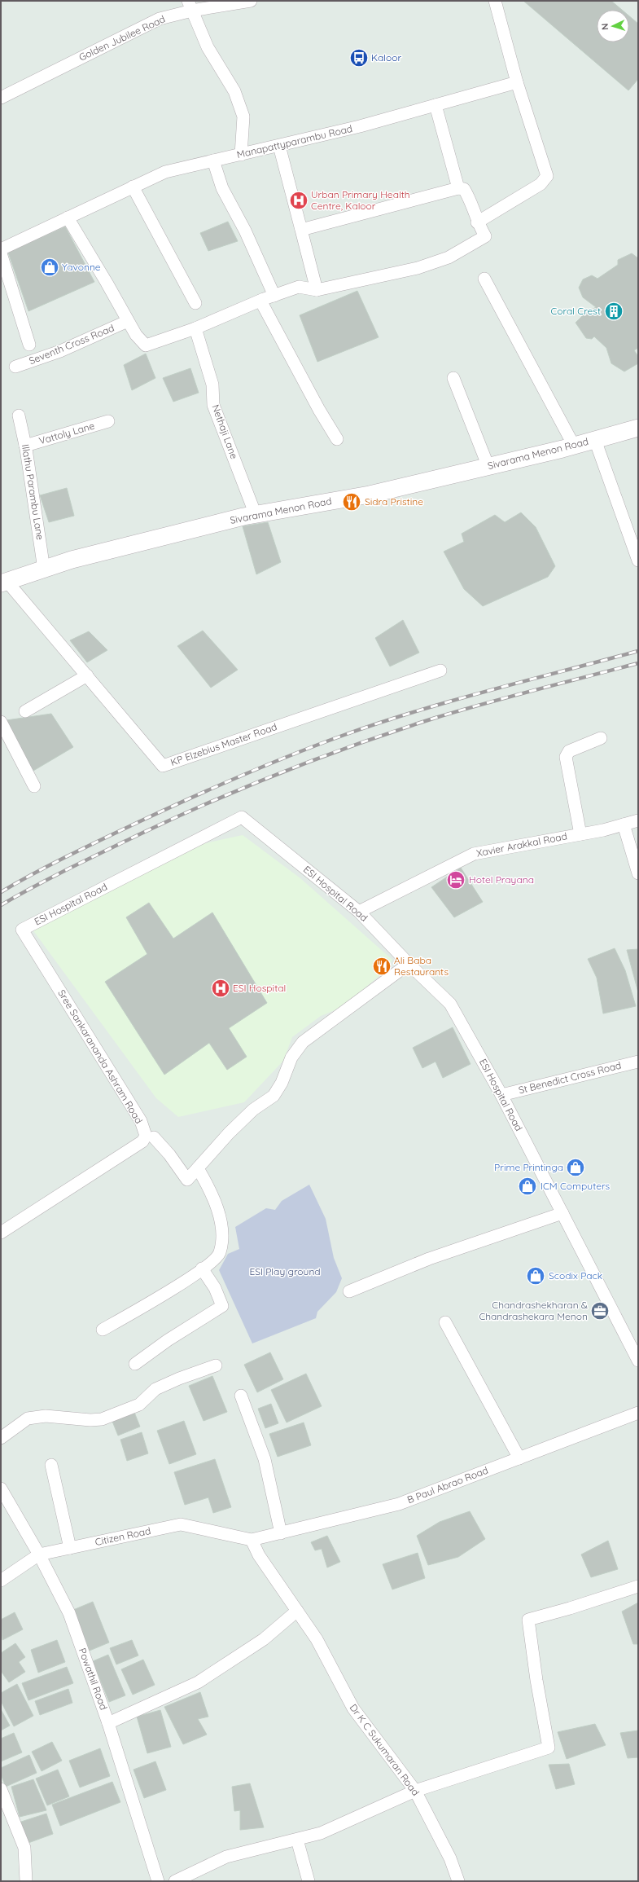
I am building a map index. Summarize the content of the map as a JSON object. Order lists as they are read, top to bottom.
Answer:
{
  "streets": {
    "street": [
      "Golden Jubilee Road",
      "Manapattyparambu Road",
      "Seventh Cross Road",
      "Nethaji Lane",
      "Vattoly Lane",
      "Sivarama Menon Road",
      "Illathu Parambu Lane",
      "KP Elzebius Master Road",
      "Xavier Arakkal Road",
      "ESI Hospital Road",
      "Sree Sankarananda Ashram Road",
      "St Benedict Cross Road",
      "B Paul Abrao Road",
      "Citizen Road",
      "Powathil Road",
      "Dr K C Sukumaran Road"
    ]
  },
  "crossings": [
    ["Nethaji Lane", "Sivarama Menon Road"],
    ["Vattoly Lane", "Illathu Parambu Lane"],
    ["Sivarama Menon Road", "Illathu Parambu Lane"],
    ["Sivarama Menon Road", "KP Elzebius Master Road"],
    ["Xavier Arakkal Road", "ESI Hospital Road"],
    ["ESI Hospital Road", "Sree Sankarananda Ashram Road"],
    ["ESI Hospital Road", "St Benedict Cross Road"],
    ["B Paul Abrao Road", "Citizen Road"],
    ["B Paul Abrao Road", "Dr K C Sukumaran Road"],
    ["Citizen Road", "Powathil Road"],
    ["Citizen Road", "Dr K C Sukumaran Road"]
  ],
  "parks": ["ESI Play ground"],
  "places": {
    "bus stop": ["Kaloor"],
    "hospital": ["Urban Primary Health Centre, Kaloor", "ESI Hospital"],
    "shop": [
      "Yavonne",
      "Prime Printinga",
      "ICM Computers",
      "Scodix Pack"
    ],
    "building": ["Coral Crest"],
    "restaurant": ["Sidra Pristine", "Ali Baba Restaurants"],
    "hotel": ["Hotel Prayana"],
    "office": ["Chandrashekharan & Chandrashekara Menon"]
  },
  "north": "left"
}
